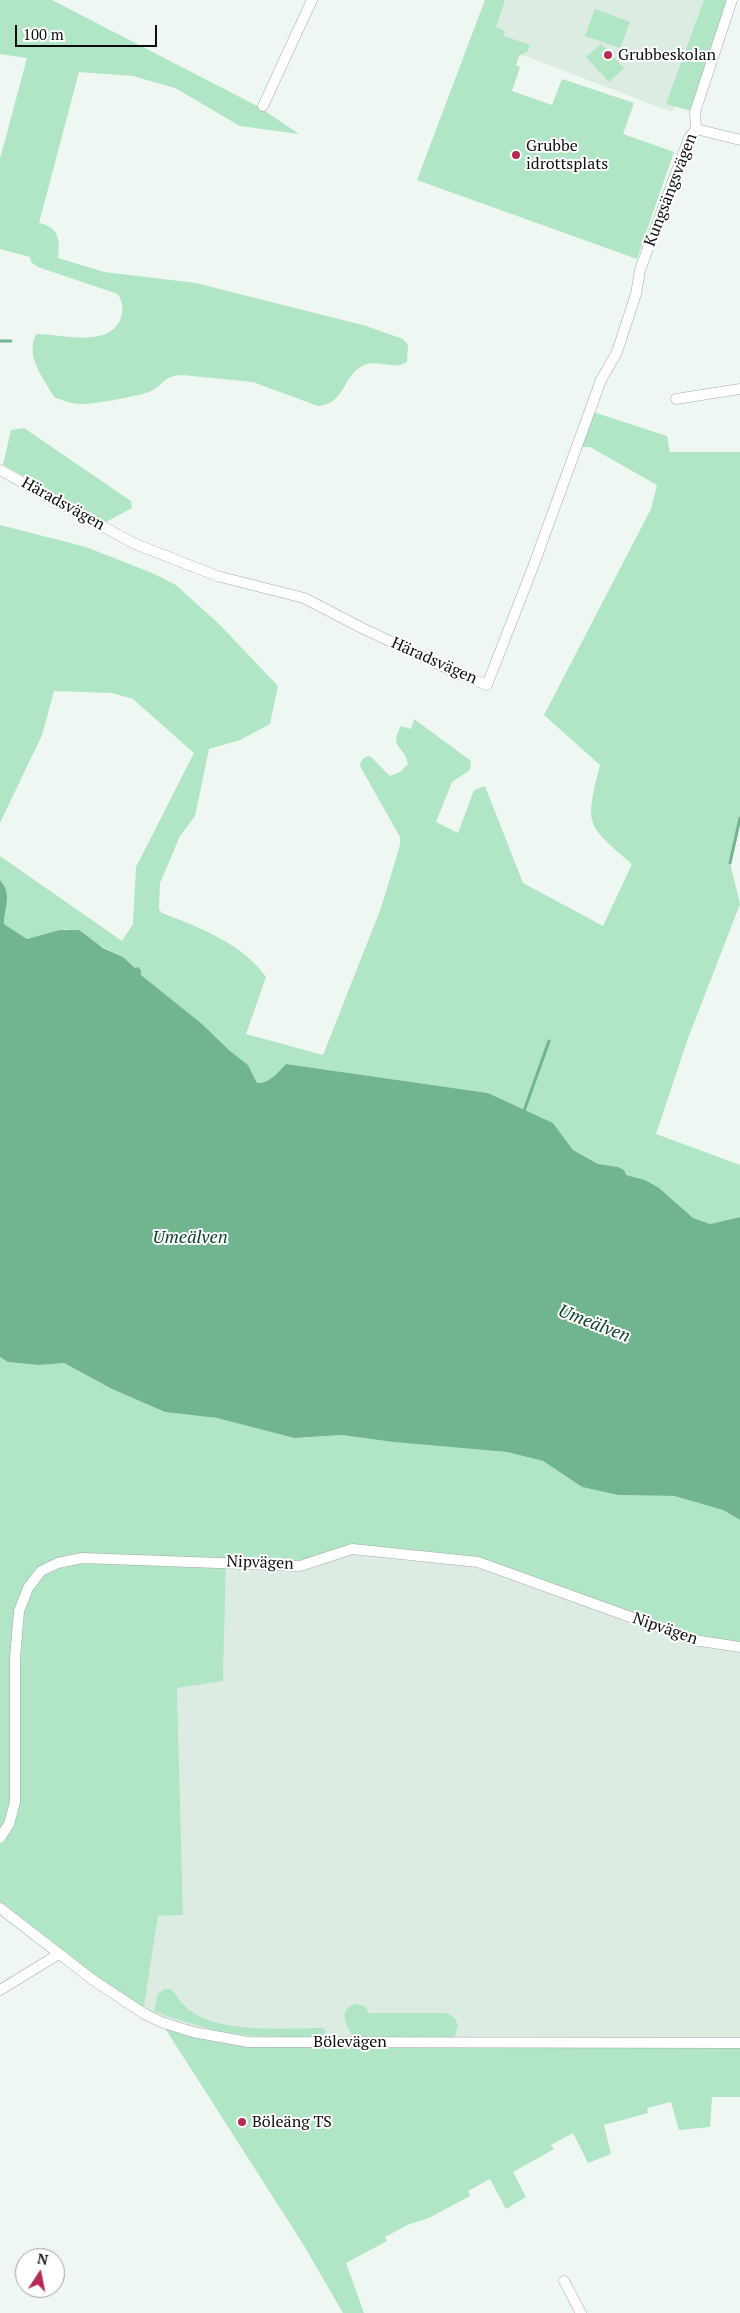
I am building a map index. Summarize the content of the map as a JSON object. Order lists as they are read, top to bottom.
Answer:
{
  "streets": {
    "street": [
      "Kungsängsvägen",
      "Häradsvägen",
      "Nipvägen",
      "Bölevägen"
    ]
  },
  "crossings": [
    ["Kungsängsvägen", "Häradsvägen"]
  ],
  "water": ["Umeälven"],
  "places": ["Grubbeskolan", "Grubbe idrottsplats", "Böleäng TS"],
  "scale_bar": "100 m",
  "north": "top"
}
